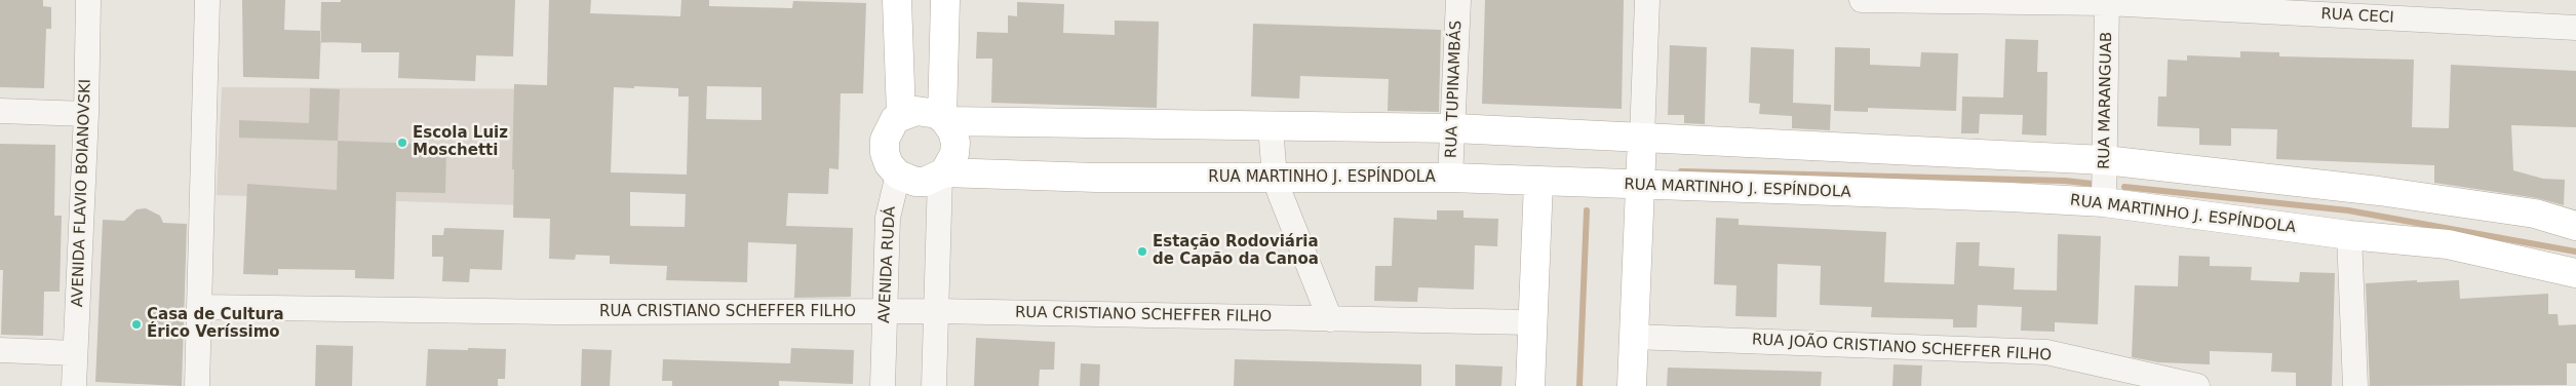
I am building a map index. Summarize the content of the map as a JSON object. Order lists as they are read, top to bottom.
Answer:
{
  "streets": {
    "main road": ["RUA MARTINHO J. ESPÍNDOLA"],
    "street": [
      "RUA CECI",
      "RUA TUPINAMBÁS",
      "RUA MARANGUAB",
      "AVENIDA FLAVIO BOIANOVSKI",
      "AVENIDA RUDÁ",
      "RUA CRISTIANO SCHEFFER FILHO",
      "RUA JOÃO CRISTIANO SCHEFFER FILHO"
    ]
  },
  "crossings": [
    ["RUA CECI", "RUA MARANGUAB"],
    ["RUA TUPINAMBÁS", "RUA MARTINHO J. ESPÍNDOLA"],
    ["RUA MARANGUAB", "RUA MARTINHO J. ESPÍNDOLA"],
    ["RUA MARTINHO J. ESPÍNDOLA", "AVENIDA RUDÁ"],
    ["AVENIDA RUDÁ", "RUA CRISTIANO SCHEFFER FILHO"]
  ],
  "places": ["Escola Luiz Moschetti", "Estação Rodoviária de Capão da Canoa", "Casa de Cultura Érico Veríssimo"]
}
